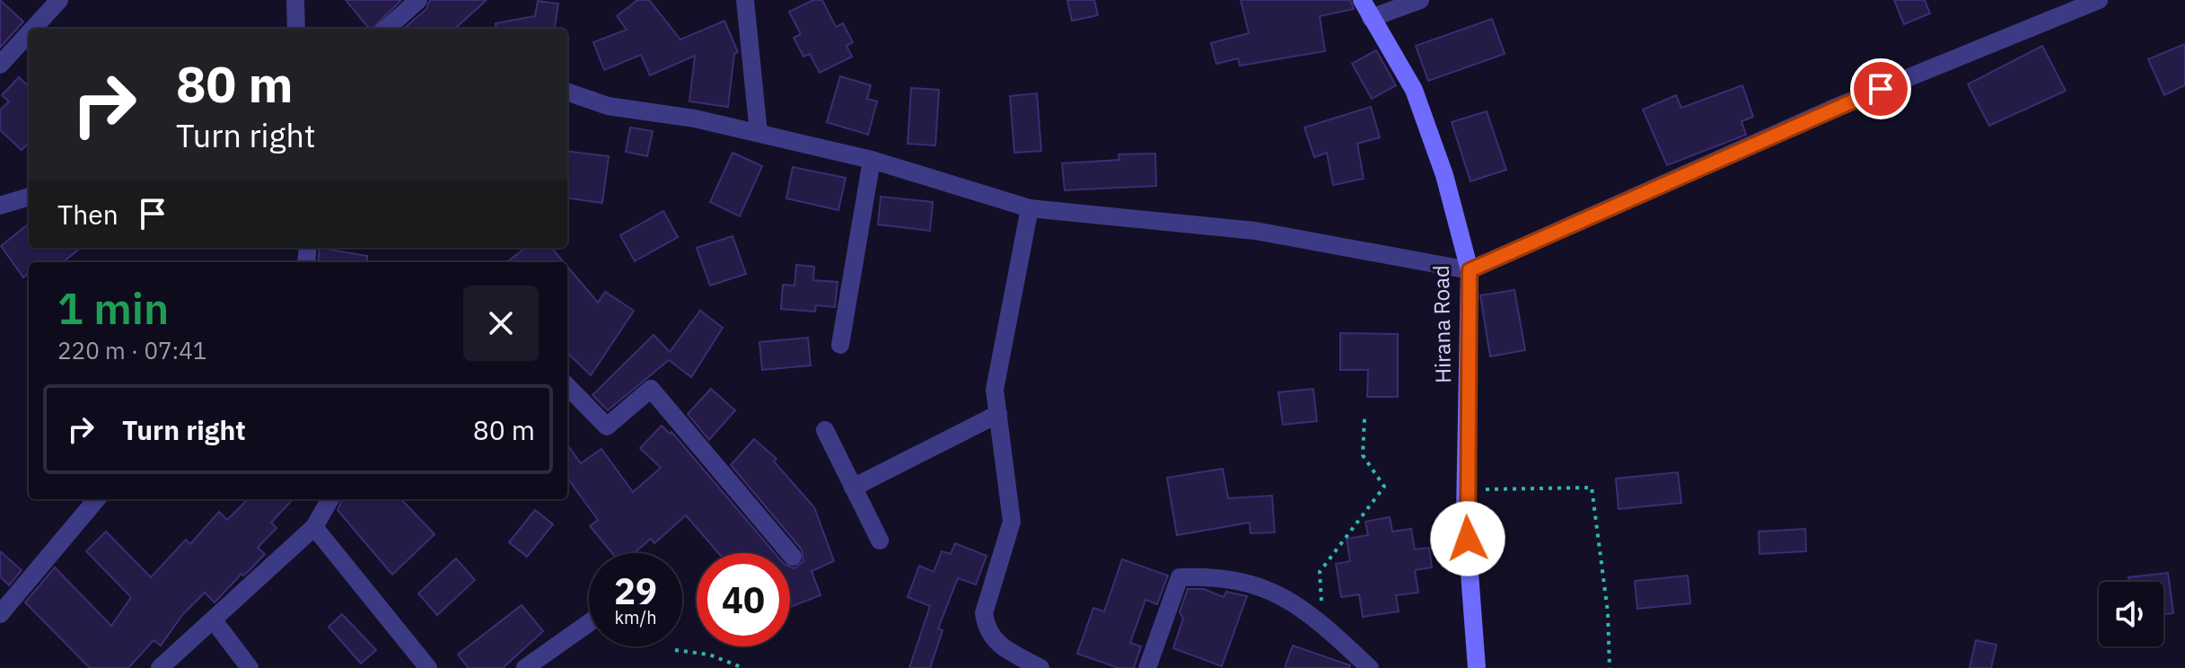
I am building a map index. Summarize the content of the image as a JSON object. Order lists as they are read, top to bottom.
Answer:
{
  "streets": {
    "street": ["Hirana Road"]
  },
  "page": {
    "turn": ["80 m", "Turn right"],
    "then": "Then",
    "heading": ["1 min", "220 m · 07:41"],
    "list": [
      {
        "name": "Turn right",
        "value": "80 m"
      }
    ],
    "speed": "29 km/h",
    "limit": "40"
  }
}
